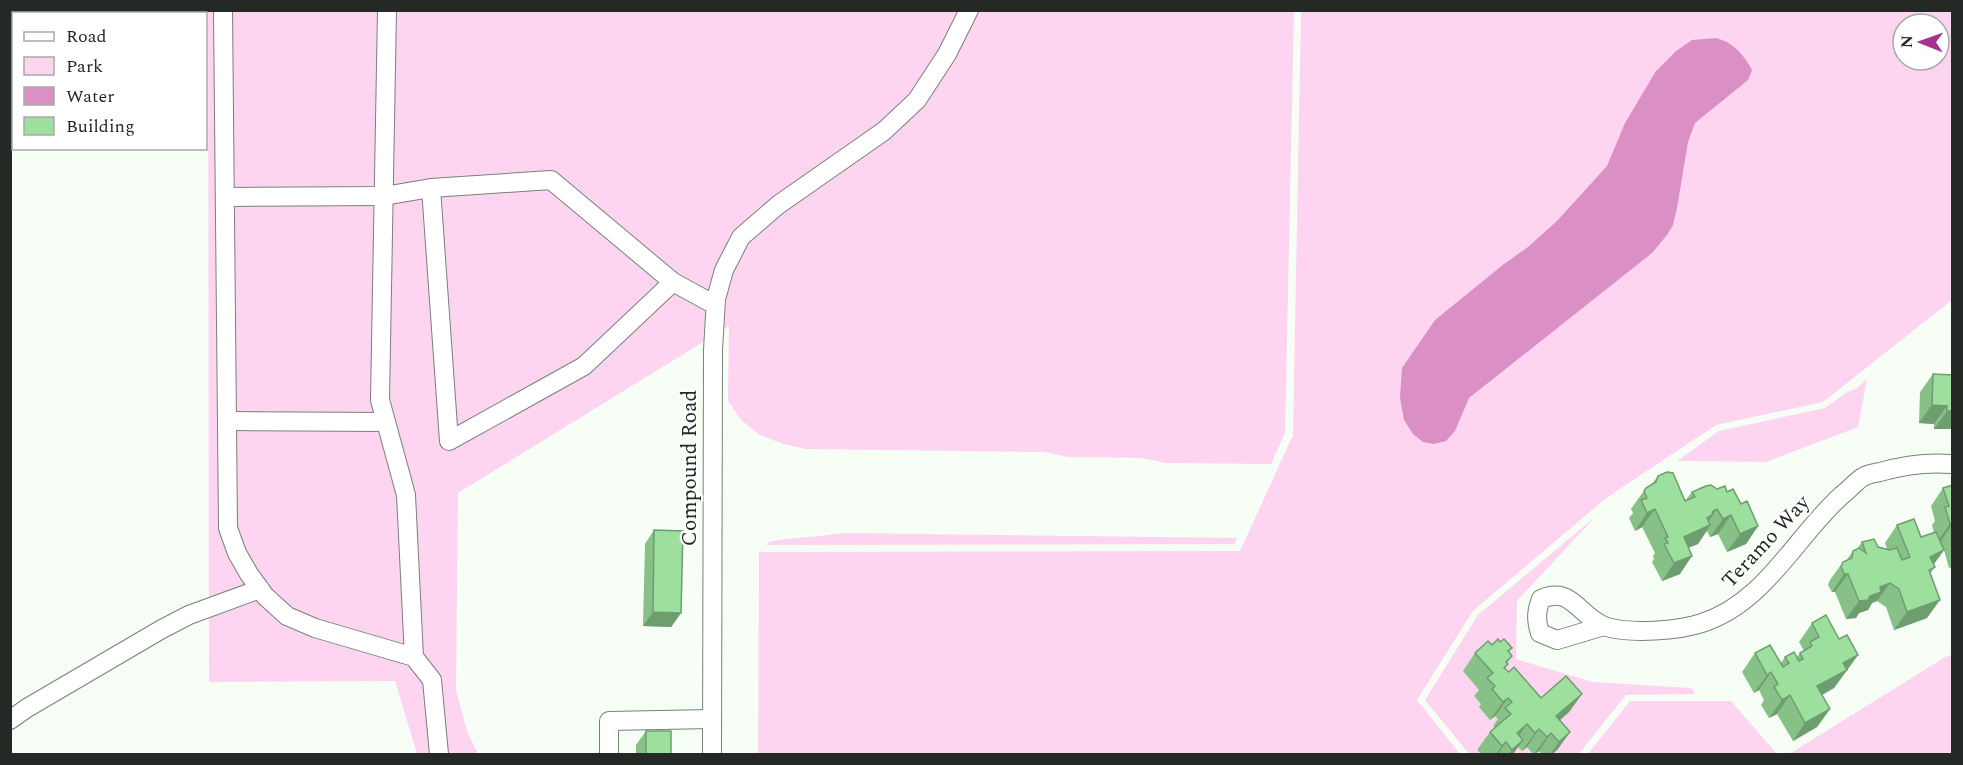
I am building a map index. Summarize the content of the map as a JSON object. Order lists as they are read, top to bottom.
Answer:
{
  "streets": {
    "street": ["Compound Road", "Teramo Way"]
  },
  "legend": [
    "Road",
    "Park",
    "Water",
    "Building"
  ],
  "north": "left"
}
